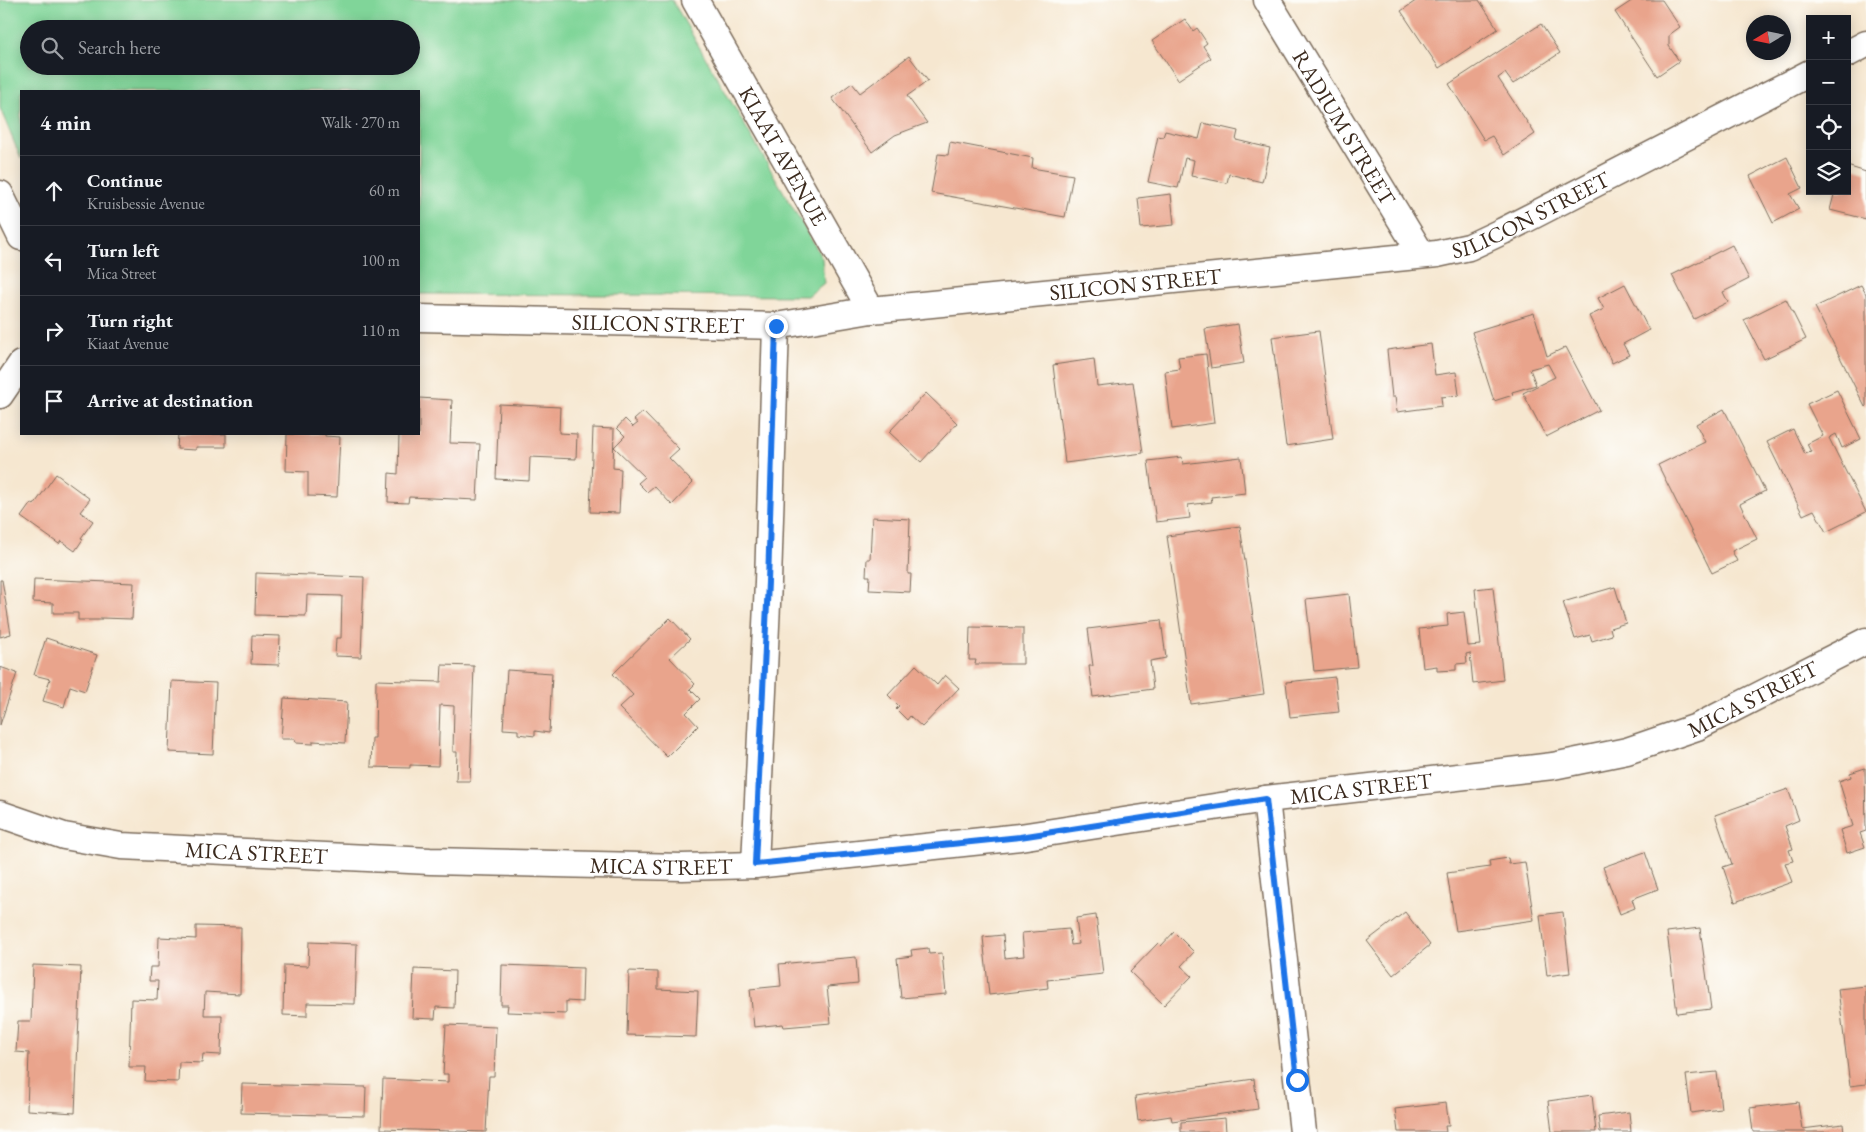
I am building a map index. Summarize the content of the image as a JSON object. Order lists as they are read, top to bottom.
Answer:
{
  "streets": {
    "street": [
      "RADIUM STREET",
      "KIAAT AVENUE",
      "SILICON STREET",
      "MICA STREET"
    ]
  },
  "crossings": [
    ["RADIUM STREET", "SILICON STREET"],
    ["KIAAT AVENUE", "SILICON STREET"]
  ],
  "north": "left",
  "page": {
    "map_buttons": ["+", "−"],
    "search": "Search here",
    "heading": ["4 min", "Walk · 270 m"],
    "list": [
      ["Continue", "Kruisbessie Avenue", "60 m"],
      ["Turn left", "Mica Street", "100 m"],
      ["Turn right", "Kiaat Avenue", "110 m"],
      "Arrive at destination"
    ]
  }
}
